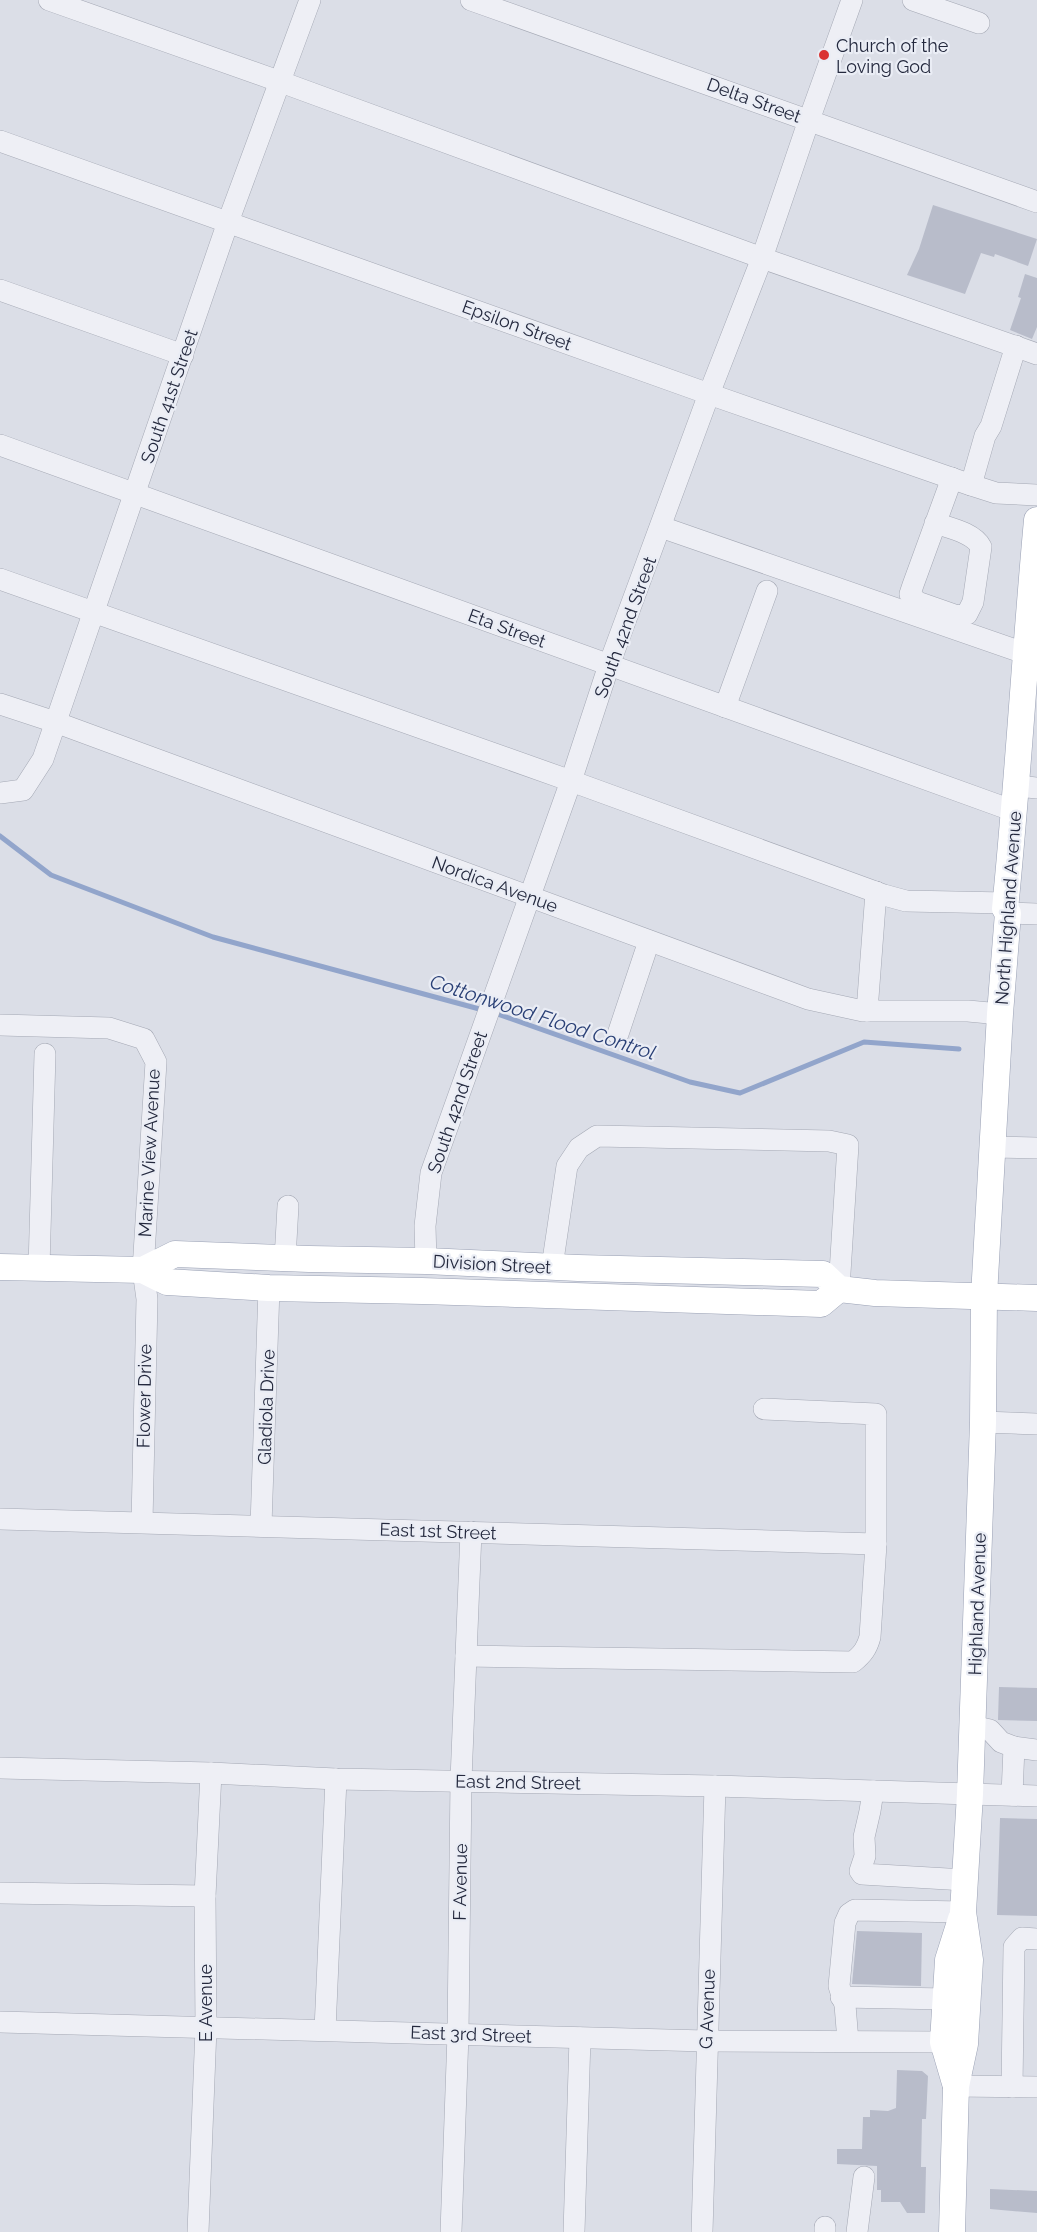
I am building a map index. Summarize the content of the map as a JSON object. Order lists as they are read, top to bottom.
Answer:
{
  "streets": {
    "main road": ["North Highland Avenue", "Division Street", "Highland Avenue"],
    "street": [
      "Delta Street",
      "Epsilon Street",
      "South 41st Street",
      "South 42nd Street",
      "Eta Street",
      "Nordica Avenue",
      "Marine View Avenue",
      "Flower Drive",
      "Gladiola Drive",
      "East 1st Street",
      "East 2nd Street",
      "F Avenue",
      "E Avenue",
      "G Avenue",
      "East 3rd Street"
    ]
  },
  "crossings": [
    ["Delta Street", "South 42nd Street"],
    ["Epsilon Street", "South 41st Street"],
    ["Epsilon Street", "South 42nd Street"],
    ["South 41st Street", "Eta Street"],
    ["South 41st Street", "Nordica Avenue"],
    ["South 42nd Street", "Eta Street"],
    ["South 42nd Street", "Nordica Avenue"],
    ["South 42nd Street", "Division Street"],
    ["Eta Street", "North Highland Avenue"],
    ["Nordica Avenue", "North Highland Avenue"],
    ["North Highland Avenue", "Division Street"],
    ["North Highland Avenue", "Highland Avenue"],
    ["Marine View Avenue", "Division Street"],
    ["Marine View Avenue", "Flower Drive"],
    ["Division Street", "Flower Drive"],
    ["Division Street", "Gladiola Drive"],
    ["Division Street", "Highland Avenue"],
    ["Flower Drive", "East 1st Street"],
    ["Gladiola Drive", "East 1st Street"],
    ["East 1st Street", "F Avenue"],
    ["Highland Avenue", "East 2nd Street"],
    ["Highland Avenue", "East 3rd Street"],
    ["East 2nd Street", "F Avenue"],
    ["East 2nd Street", "E Avenue"],
    ["East 2nd Street", "G Avenue"],
    ["F Avenue", "East 3rd Street"],
    ["E Avenue", "East 3rd Street"],
    ["G Avenue", "East 3rd Street"]
  ],
  "water": ["Cottonwood Flood Control"],
  "places": ["Church of the Loving God"]
}
